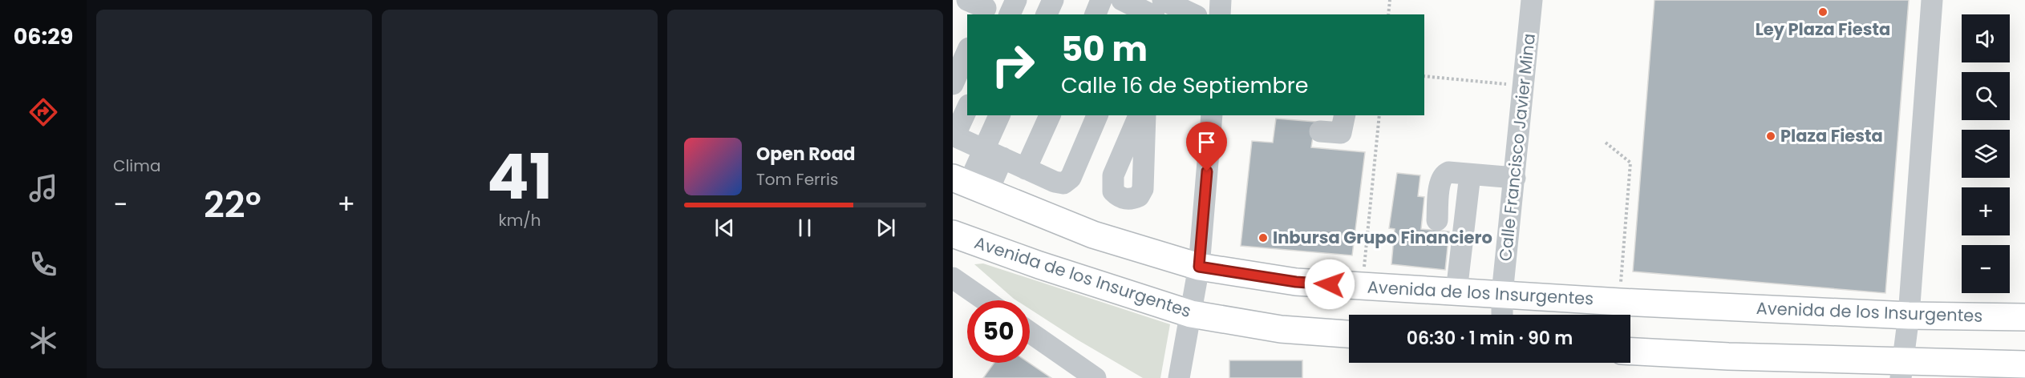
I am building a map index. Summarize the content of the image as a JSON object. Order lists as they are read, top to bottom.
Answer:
{
  "streets": {
    "main road": ["Avenida de los Insurgentes"],
    "street": ["Calle Francisco Javier Mina"]
  },
  "crossings": [
    ["Calle Francisco Javier Mina", "Avenida de los Insurgentes"]
  ],
  "places": ["Ley Plaza Fiesta", "Plaza Fiesta", "Inbursa Grupo Financiero"],
  "page": {
    "tabs": "06:29",
    "tile": [
      "Clima",
      ["41", "km/h"]
    ],
    "map_buttons": ["+", "−"],
    "turn": ["50 m", "Calle 16 de Septiembre"],
    "song": ["Open Road", "Tom Ferris"],
    "heat": ["−", "22°", "+"],
    "limit": "50",
    "trip": "06:30 · 1 min · 90 m"
  }
}
